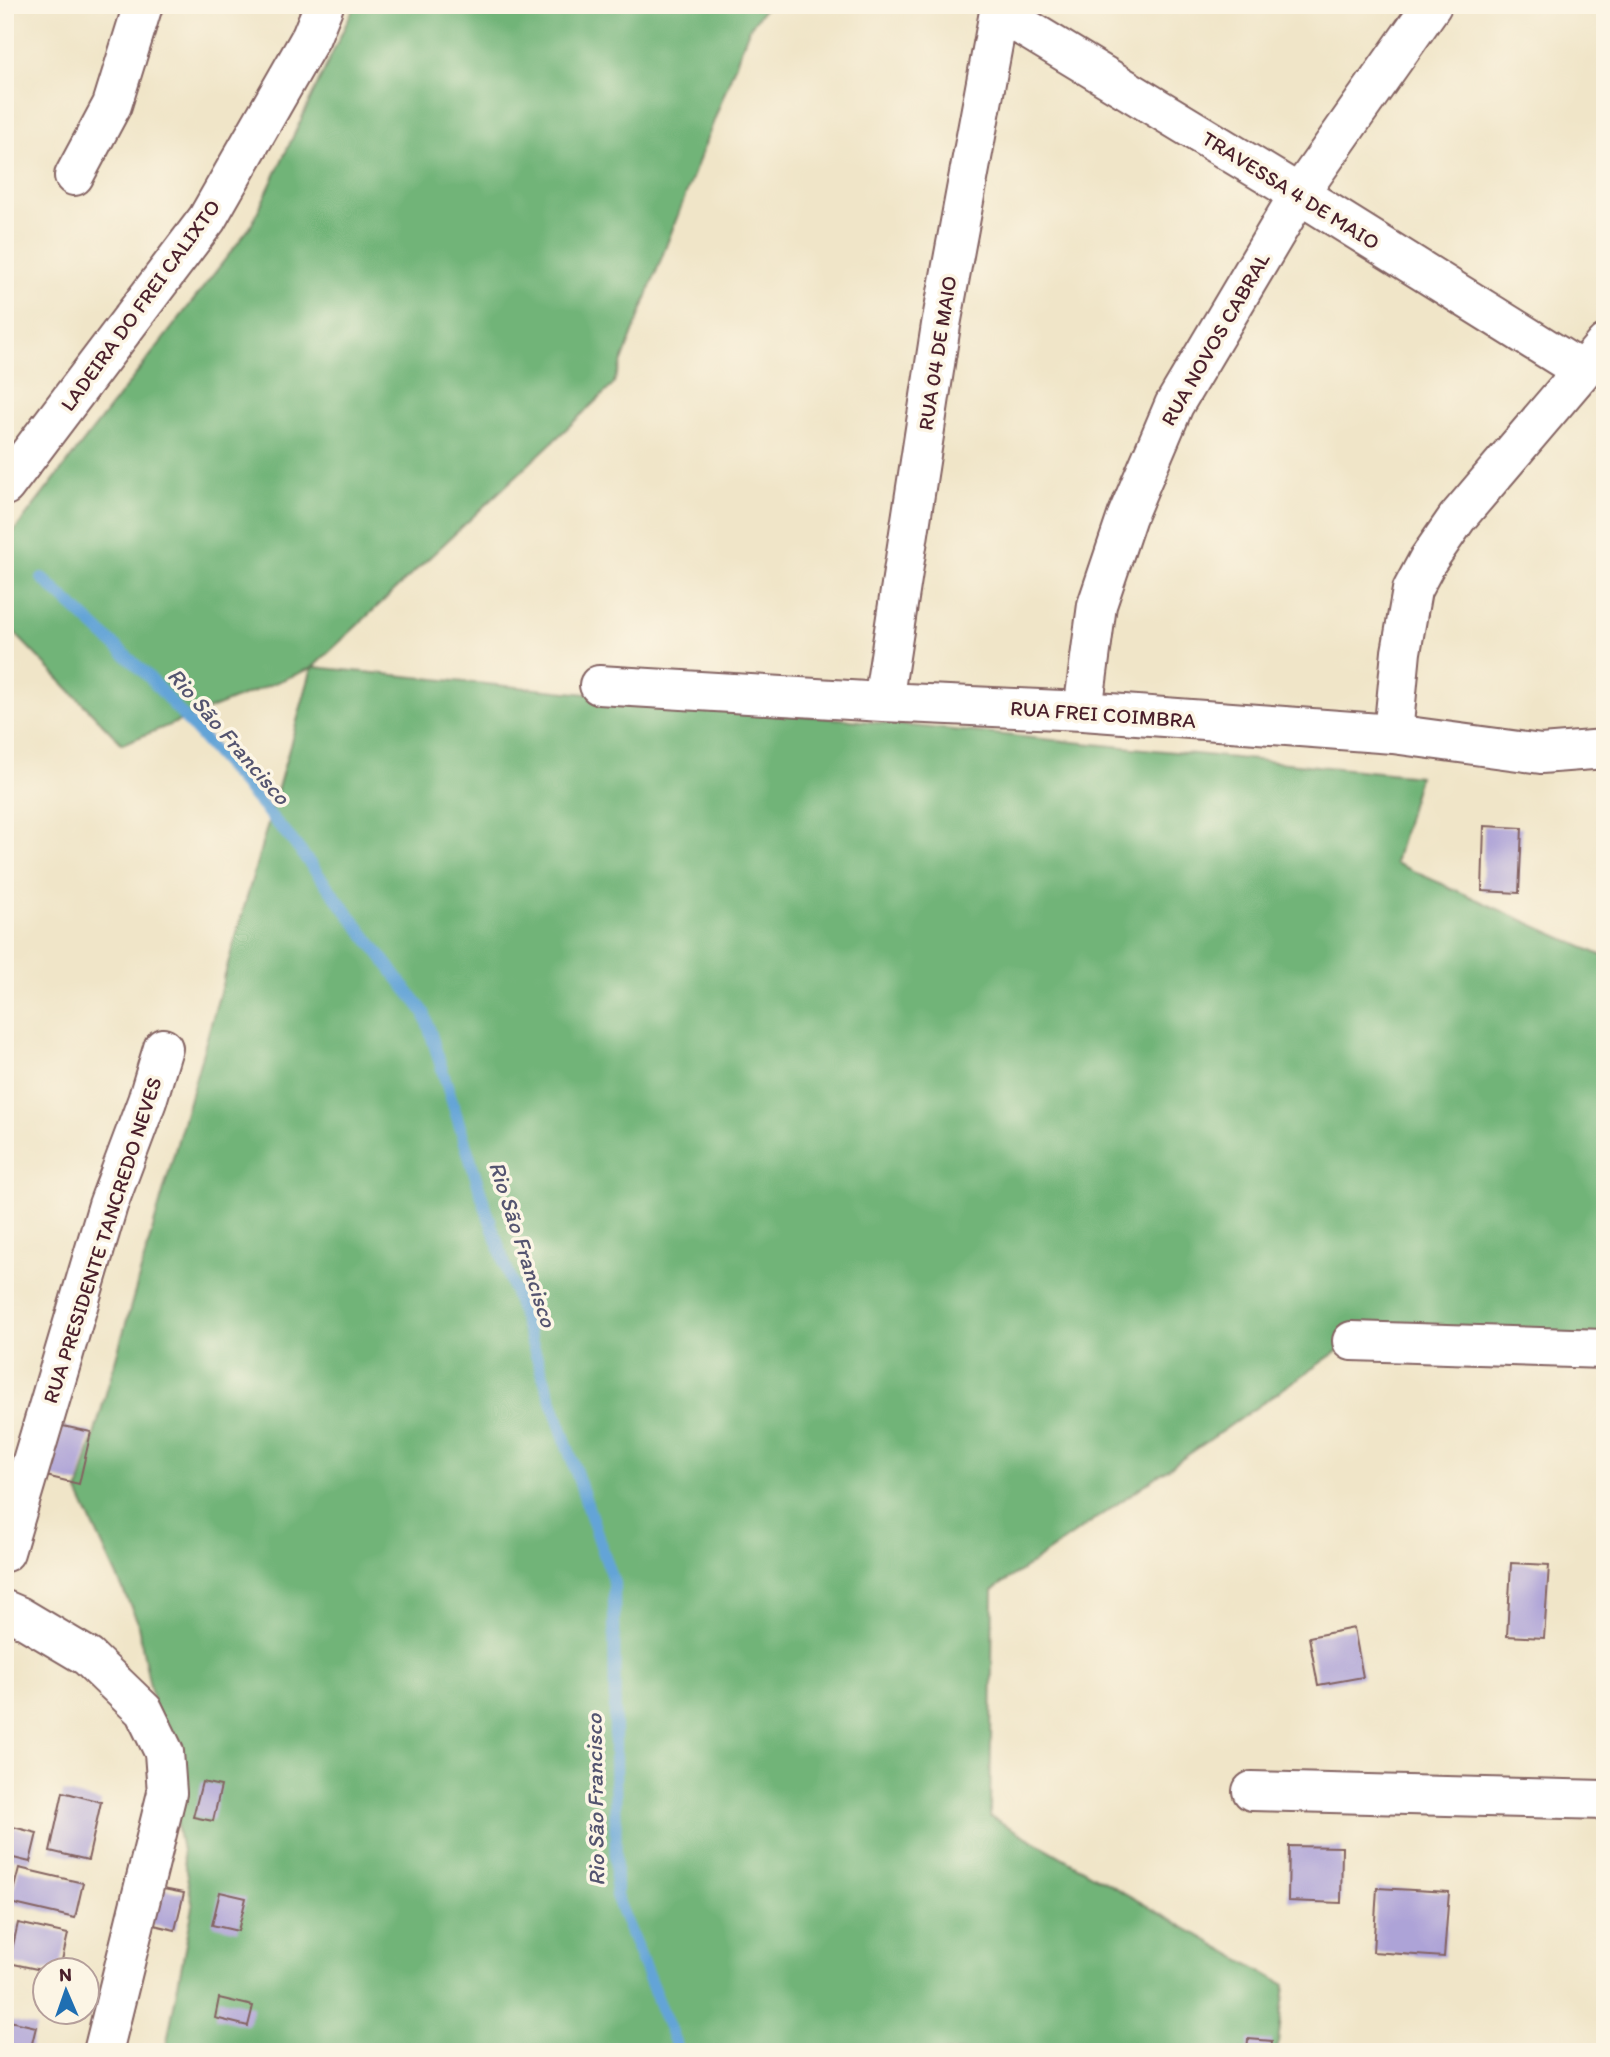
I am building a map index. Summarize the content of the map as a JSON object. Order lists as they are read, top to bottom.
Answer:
{
  "streets": {
    "street": [
      "TRAVESSA 4 DE MAIO",
      "LADEIRA DO FREI CALIXTO",
      "RUA NOVOS CABRAL",
      "RUA 04 DE MAIO",
      "RUA FREI COIMBRA",
      "RUA PRESIDENTE TANCREDO NEVES"
    ]
  },
  "crossings": [
    ["TRAVESSA 4 DE MAIO", "RUA NOVOS CABRAL"],
    ["TRAVESSA 4 DE MAIO", "RUA 04 DE MAIO"],
    ["RUA NOVOS CABRAL", "RUA FREI COIMBRA"],
    ["RUA 04 DE MAIO", "RUA FREI COIMBRA"]
  ],
  "water": ["Rio São Francisco"],
  "north": "top"
}
